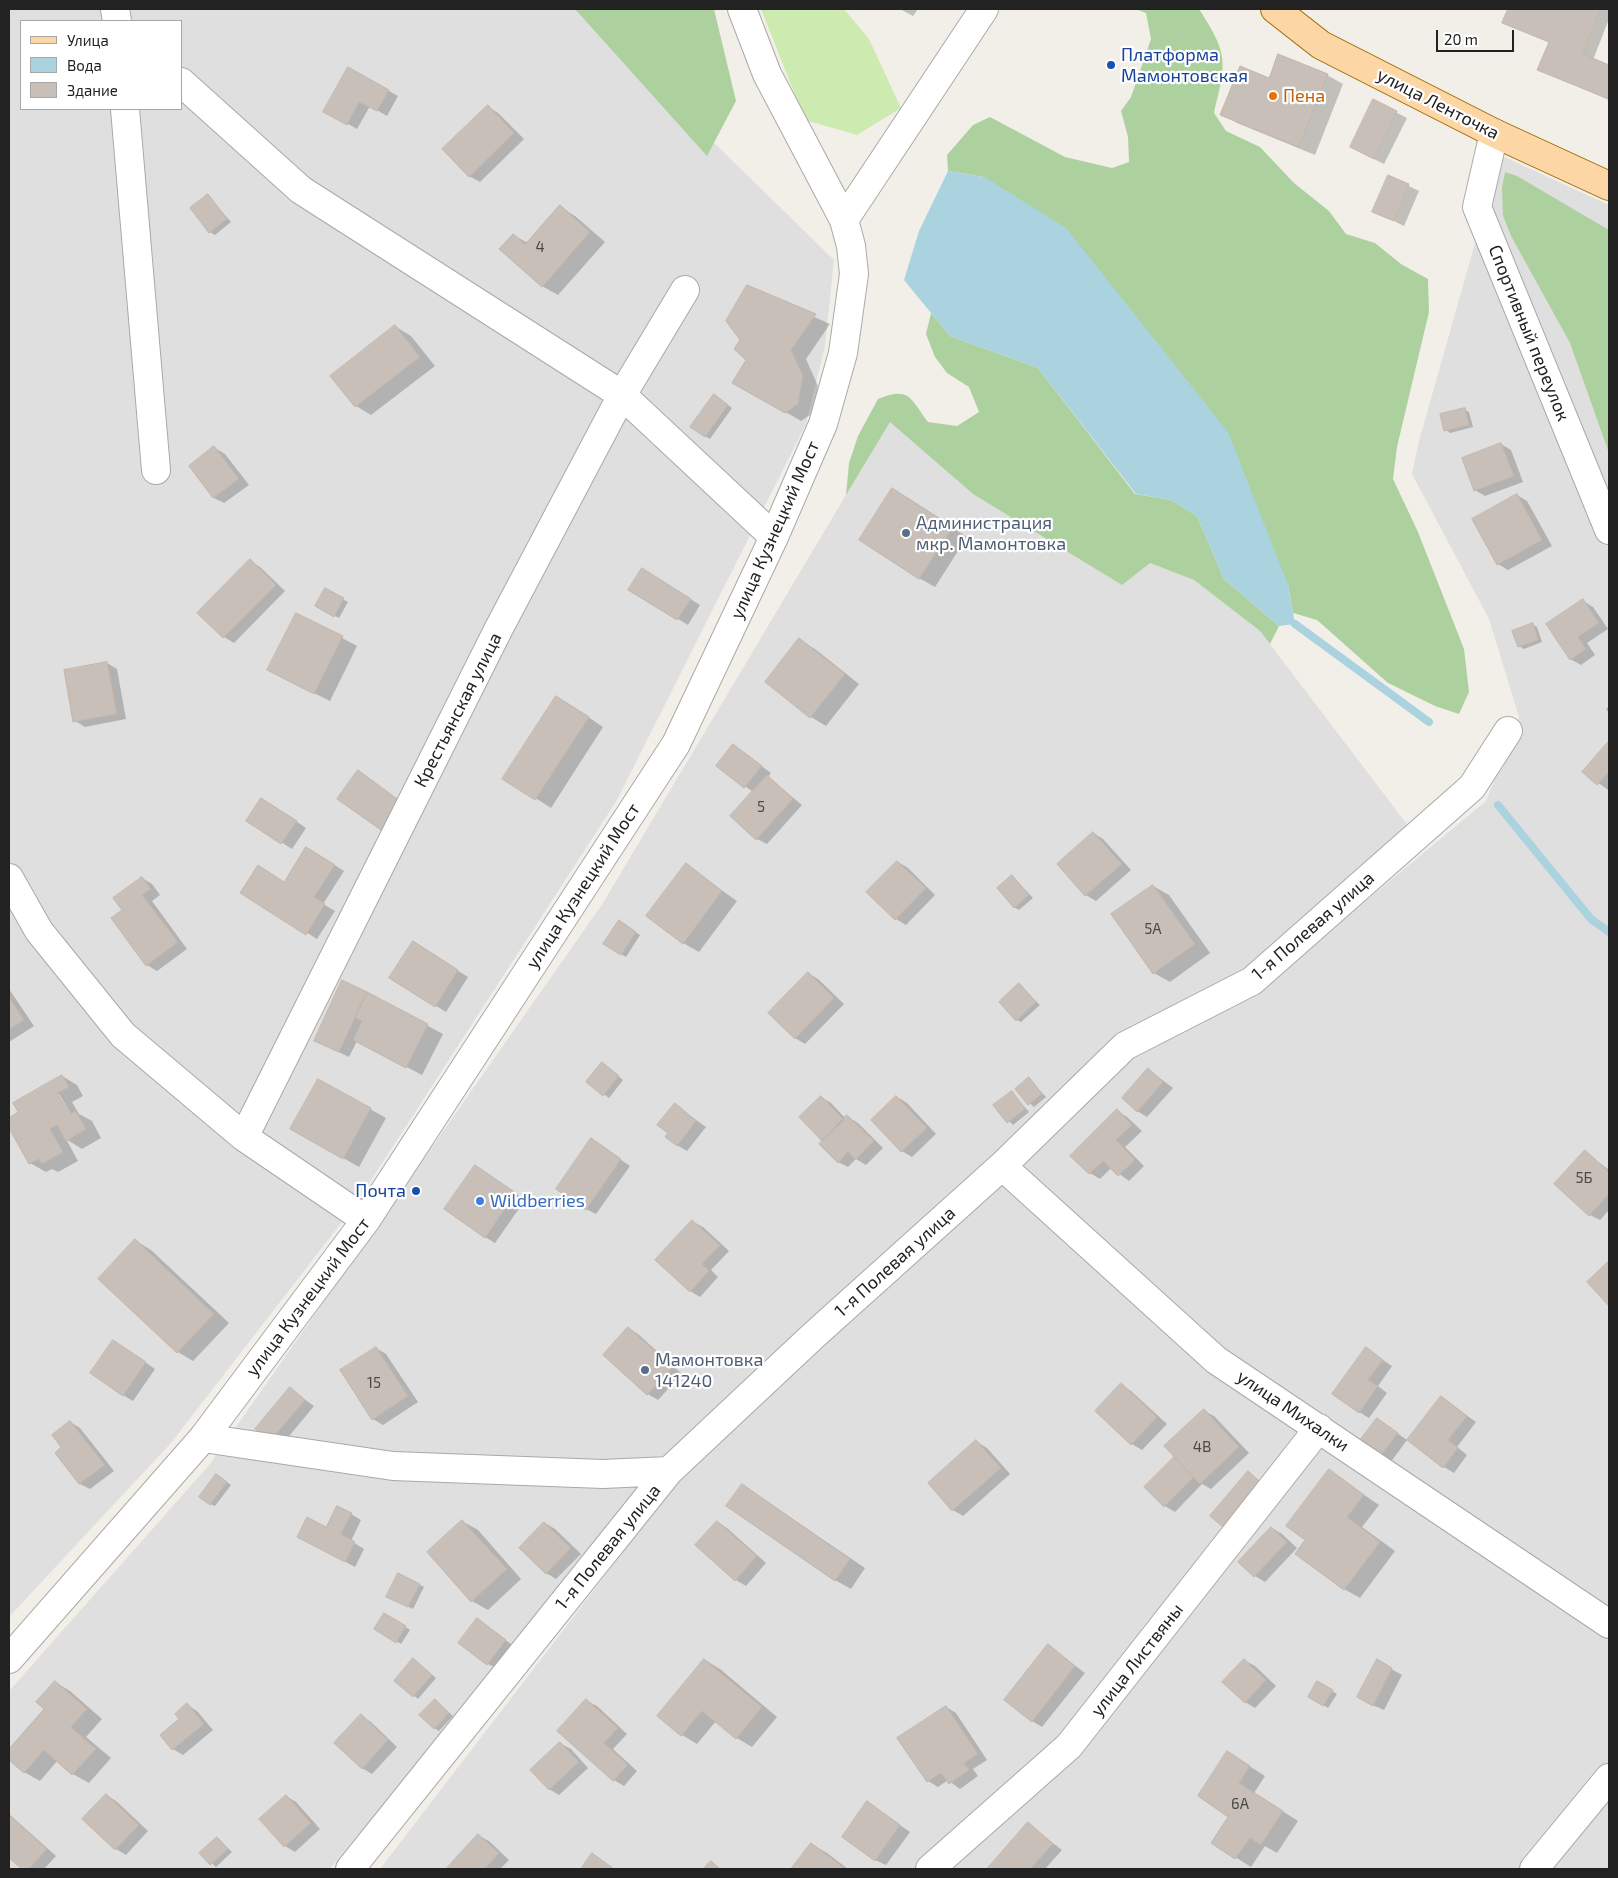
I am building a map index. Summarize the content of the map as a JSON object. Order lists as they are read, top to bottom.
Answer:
{
  "streets": {
    "main road": ["улица Ленточка"],
    "street": [
      "Спортивный переулок",
      "улица Кузнецкий Мост",
      "Крестьянская улица",
      "1-я Полевая улица",
      "улица Михалки",
      "улица Листвяны"
    ]
  },
  "crossings": [
    ["улица Ленточка", "Спортивный переулок"],
    ["1-я Полевая улица", "улица Михалки"],
    ["улица Михалки", "улица Листвяны"]
  ],
  "places": [
    "Платформа Мамонтовская",
    "Пена",
    "Администрация мкр. Мамонтовка",
    "Почта",
    "Wildberries",
    "Мамонтовка 141240"
  ],
  "house_numbers": [
    "4",
    "5",
    "5А",
    "5Б",
    "15",
    "4В",
    "6А"
  ],
  "legend": ["Улица", "Вода", "Здание"],
  "scale_bar": "20 m"
}
